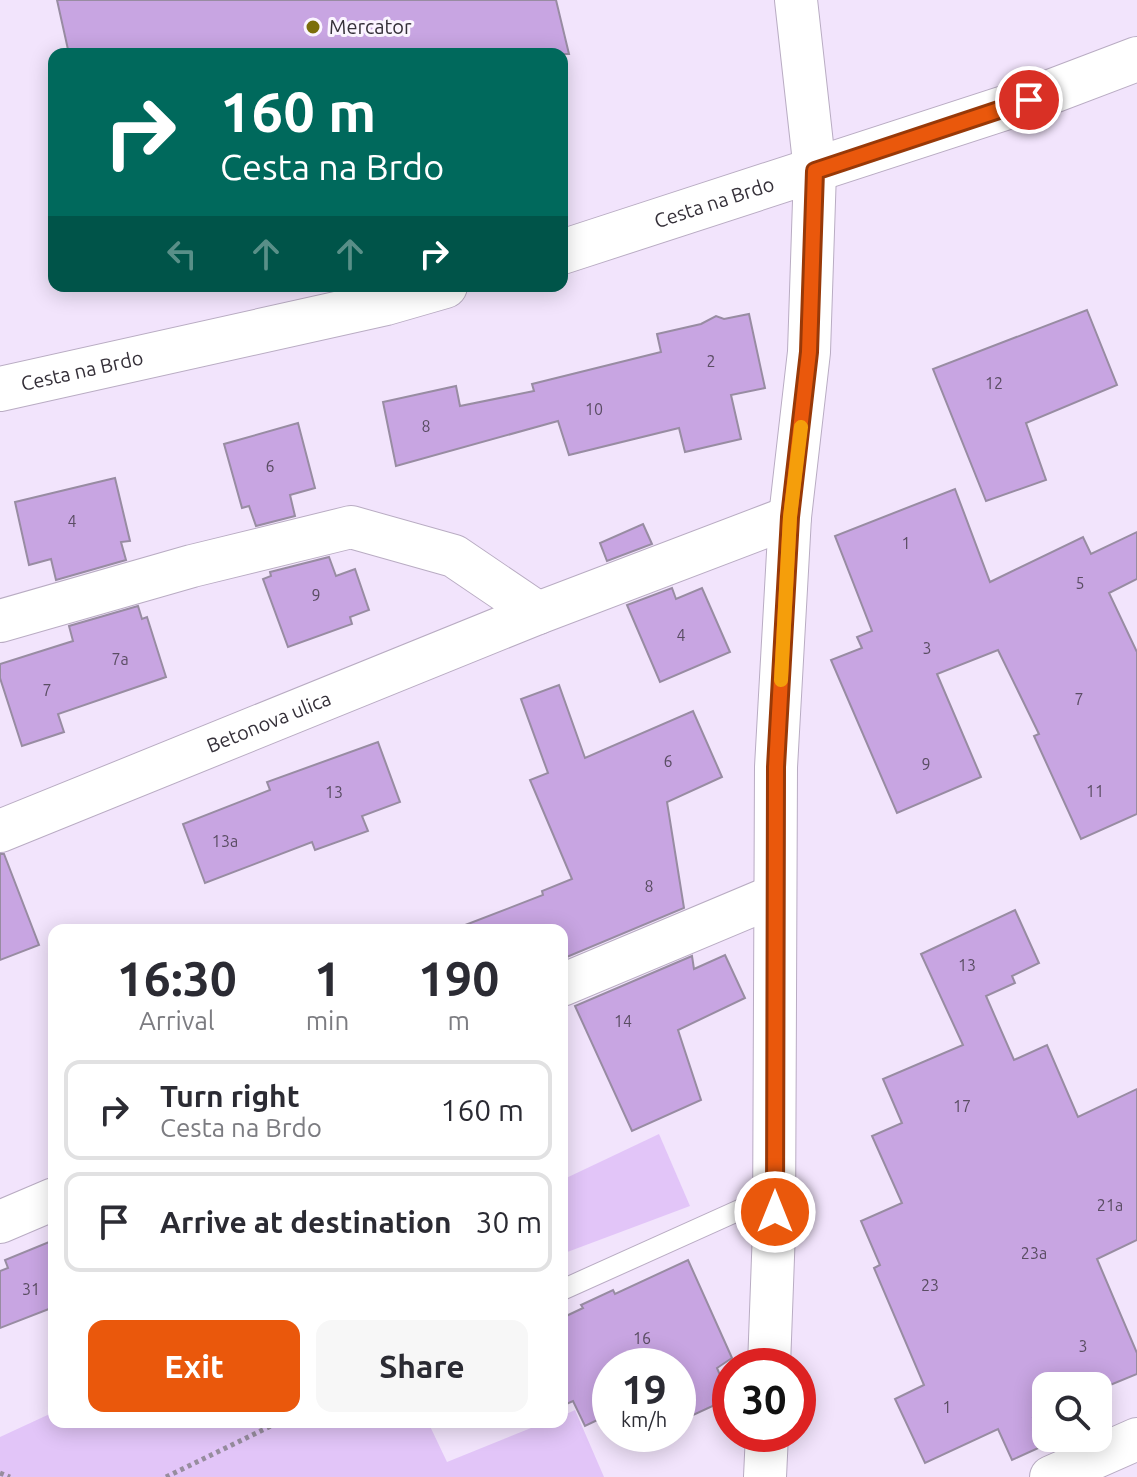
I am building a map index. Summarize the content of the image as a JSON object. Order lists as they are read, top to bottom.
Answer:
{
  "streets": {
    "street": ["Cesta na Brdo", "Betonova ulica"]
  },
  "places": ["Mercator"],
  "house_numbers": [
    "2",
    "12",
    "10",
    "8",
    "6",
    "4",
    "1",
    "5",
    "9",
    "4",
    "3",
    "7a",
    "7",
    "7",
    "6",
    "9",
    "11",
    "13",
    "13a",
    "8",
    "13",
    "14",
    "17",
    "21a",
    "23a",
    "23",
    "31",
    "16",
    "3",
    "1"
  ],
  "page": {
    "turn": ["160 m", "Cesta na Brdo"],
    "eta": [
      "16:30",
      "Arrival",
      "1",
      "min",
      "190",
      "m"
    ],
    "list": [
      {
        "name": "Turn right",
        "note": "Cesta na Brdo",
        "value": "160 m"
      },
      {
        "name": "Arrive at destination",
        "value": "30 m"
      }
    ],
    "buttons": ["Exit", "Share"],
    "speed": "19 km/h",
    "limit": "30"
  }
}
